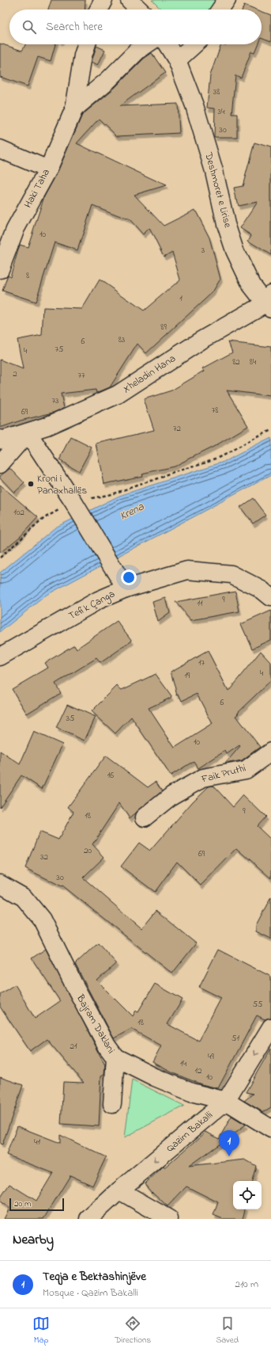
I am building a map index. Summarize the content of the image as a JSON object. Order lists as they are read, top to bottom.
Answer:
{
  "streets": {
    "street": [
      "Haki Taha",
      "Deshmoret e Lirise",
      "Xheladin Hana",
      "Tefik Çanga",
      "Faik Pruthi",
      "Bajram Daklani",
      "Qazim Bakalli"
    ]
  },
  "crossings": [
    ["Deshmoret e Lirise", "Xheladin Hana"],
    ["Bajram Daklani", "Qazim Bakalli"]
  ],
  "one_way": ["Qazim Bakalli"],
  "water": ["Krena"],
  "places": ["Kroni i Panaxhallës"],
  "house_numbers": [
    "38",
    "34",
    "30",
    "10",
    "3",
    "8",
    "1",
    "89",
    "83",
    "6",
    "75",
    "4",
    "82",
    "84",
    "2",
    "77",
    "73",
    "78",
    "69",
    "72",
    "102",
    "9",
    "11",
    "17",
    "4",
    "19",
    "6",
    "35",
    "10",
    "16",
    "9",
    "18",
    "20",
    "69",
    "32",
    "30",
    "55",
    "18",
    "51",
    "21",
    "49",
    "14",
    "12",
    "10",
    "41"
  ],
  "scale_bar": "20 m",
  "page": {
    "search": "Search here",
    "pins": "1",
    "scale": "20 m",
    "heading": "Nearby",
    "list": [
      {
        "mark": "1",
        "name": "Teqja e Bektashinjëve",
        "note": "Mosque · Qazim Bakalli",
        "value": "210 m"
      }
    ],
    "nav": ["Map", "Directions", "Saved"]
  }
}
